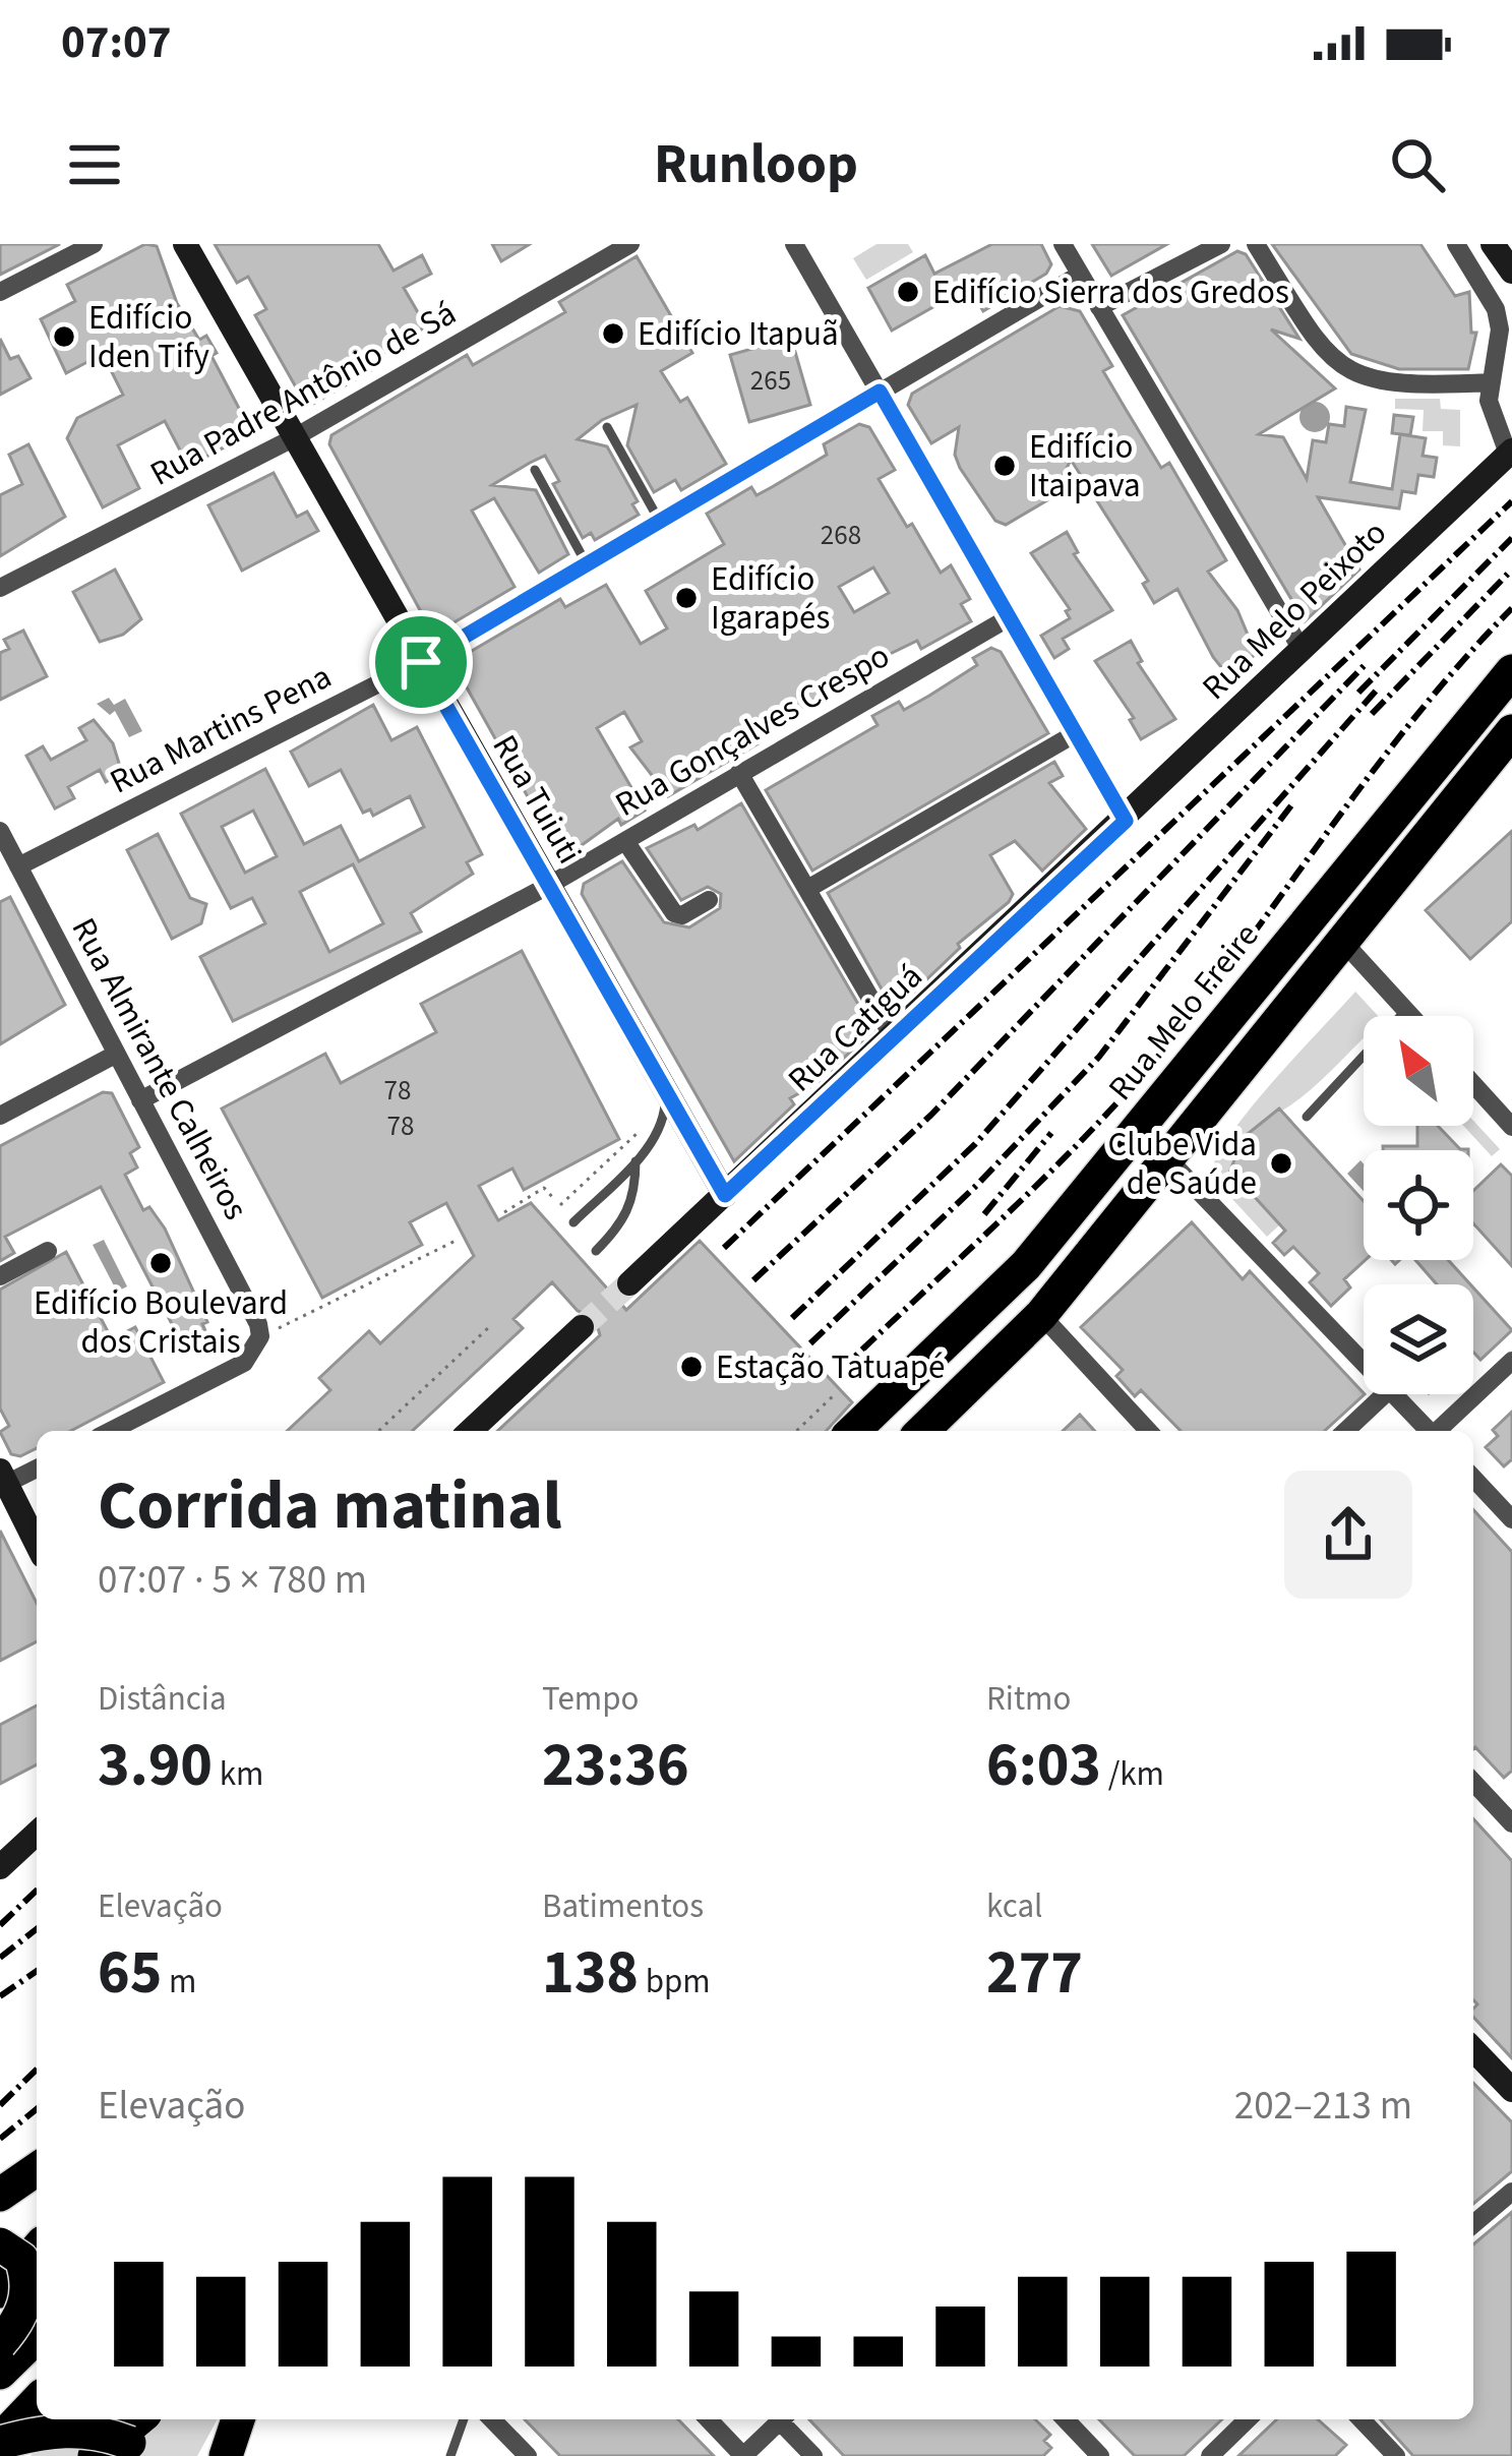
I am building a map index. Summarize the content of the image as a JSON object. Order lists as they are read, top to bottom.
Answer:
{
  "streets": {
    "highway": ["Rua Melo Freire"],
    "main road": ["Rua Melo Peixoto", "Rua Tuiuti", "Rua Catiguá"],
    "street": [
      "Rua Padre Antônio de Sá",
      "Rua Martins Pena",
      "Rua Gonçalves Crespo",
      "Rua Almirante Calheiros"
    ]
  },
  "crossings": [
    ["Rua Padre Antônio de Sá", "Rua Tuiuti"],
    ["Rua Melo Peixoto", "Rua Catiguá"],
    ["Rua Martins Pena", "Rua Tuiuti"],
    ["Rua Martins Pena", "Rua Almirante Calheiros"],
    ["Rua Gonçalves Crespo", "Rua Tuiuti"],
    ["Rua Gonçalves Crespo", "Rua Almirante Calheiros"],
    ["Rua Tuiuti", "Rua Catiguá"]
  ],
  "places": [
    "Edifício Sierra dos Gredos",
    "Edifício Itapuã",
    "Edifício Iden Tify",
    "Edifício Itaipava",
    "Edifício Igarapés",
    "Clube Vida de Saúde",
    "Edifício Boulevard dos Cristais",
    "Estação Tatuapé"
  ],
  "house_numbers": [
    "265",
    "268",
    "78",
    "78"
  ],
  "north": "top left",
  "page": {
    "status": "07:07",
    "header": "Runloop",
    "heading": ["Corrida matinal", "07:07 · 5 × 780 m"],
    "stats": [
      ["Distância", "3.90 km"],
      ["Tempo", "23:36"],
      ["Ritmo", "6:03 /km"],
      ["Elevação", "65 m"],
      ["Batimentos", "138 bpm"],
      ["kcal", "277"]
    ],
    "chart": ["Elevação", "202–213 m"]
  }
}
